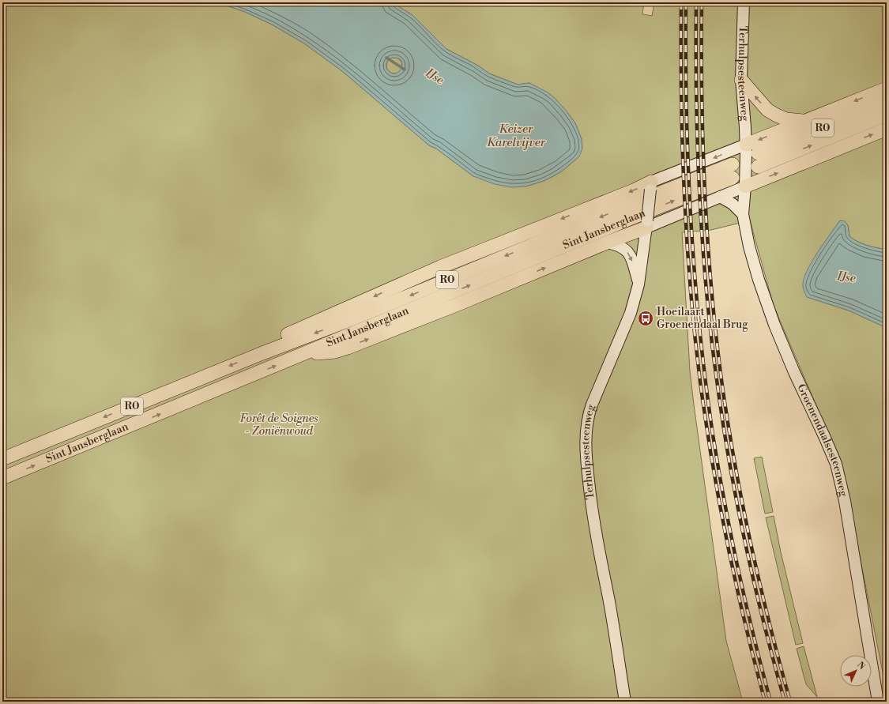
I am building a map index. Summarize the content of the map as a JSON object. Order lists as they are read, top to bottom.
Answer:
{
  "streets": {
    "highway": ["R0", "Sint Jansberglaan"],
    "main road": ["Terhulpsesteenweg", "Groenendaalsesteenweg"]
  },
  "crossings": [
    ["Terhulpsesteenweg", "Sint Jansberglaan"],
    ["Terhulpsesteenweg", "Groenendaalsesteenweg"],
    ["Sint Jansberglaan", "Groenendaalsesteenweg"]
  ],
  "water": ["IJse", "Keizer Karelvijver"],
  "parks": ["Forêt de Soignes - Zoniënwoud"],
  "places": {
    "bus stop": ["Hoeilaart Groenendaal Brug"]
  },
  "north": "top right"
}
